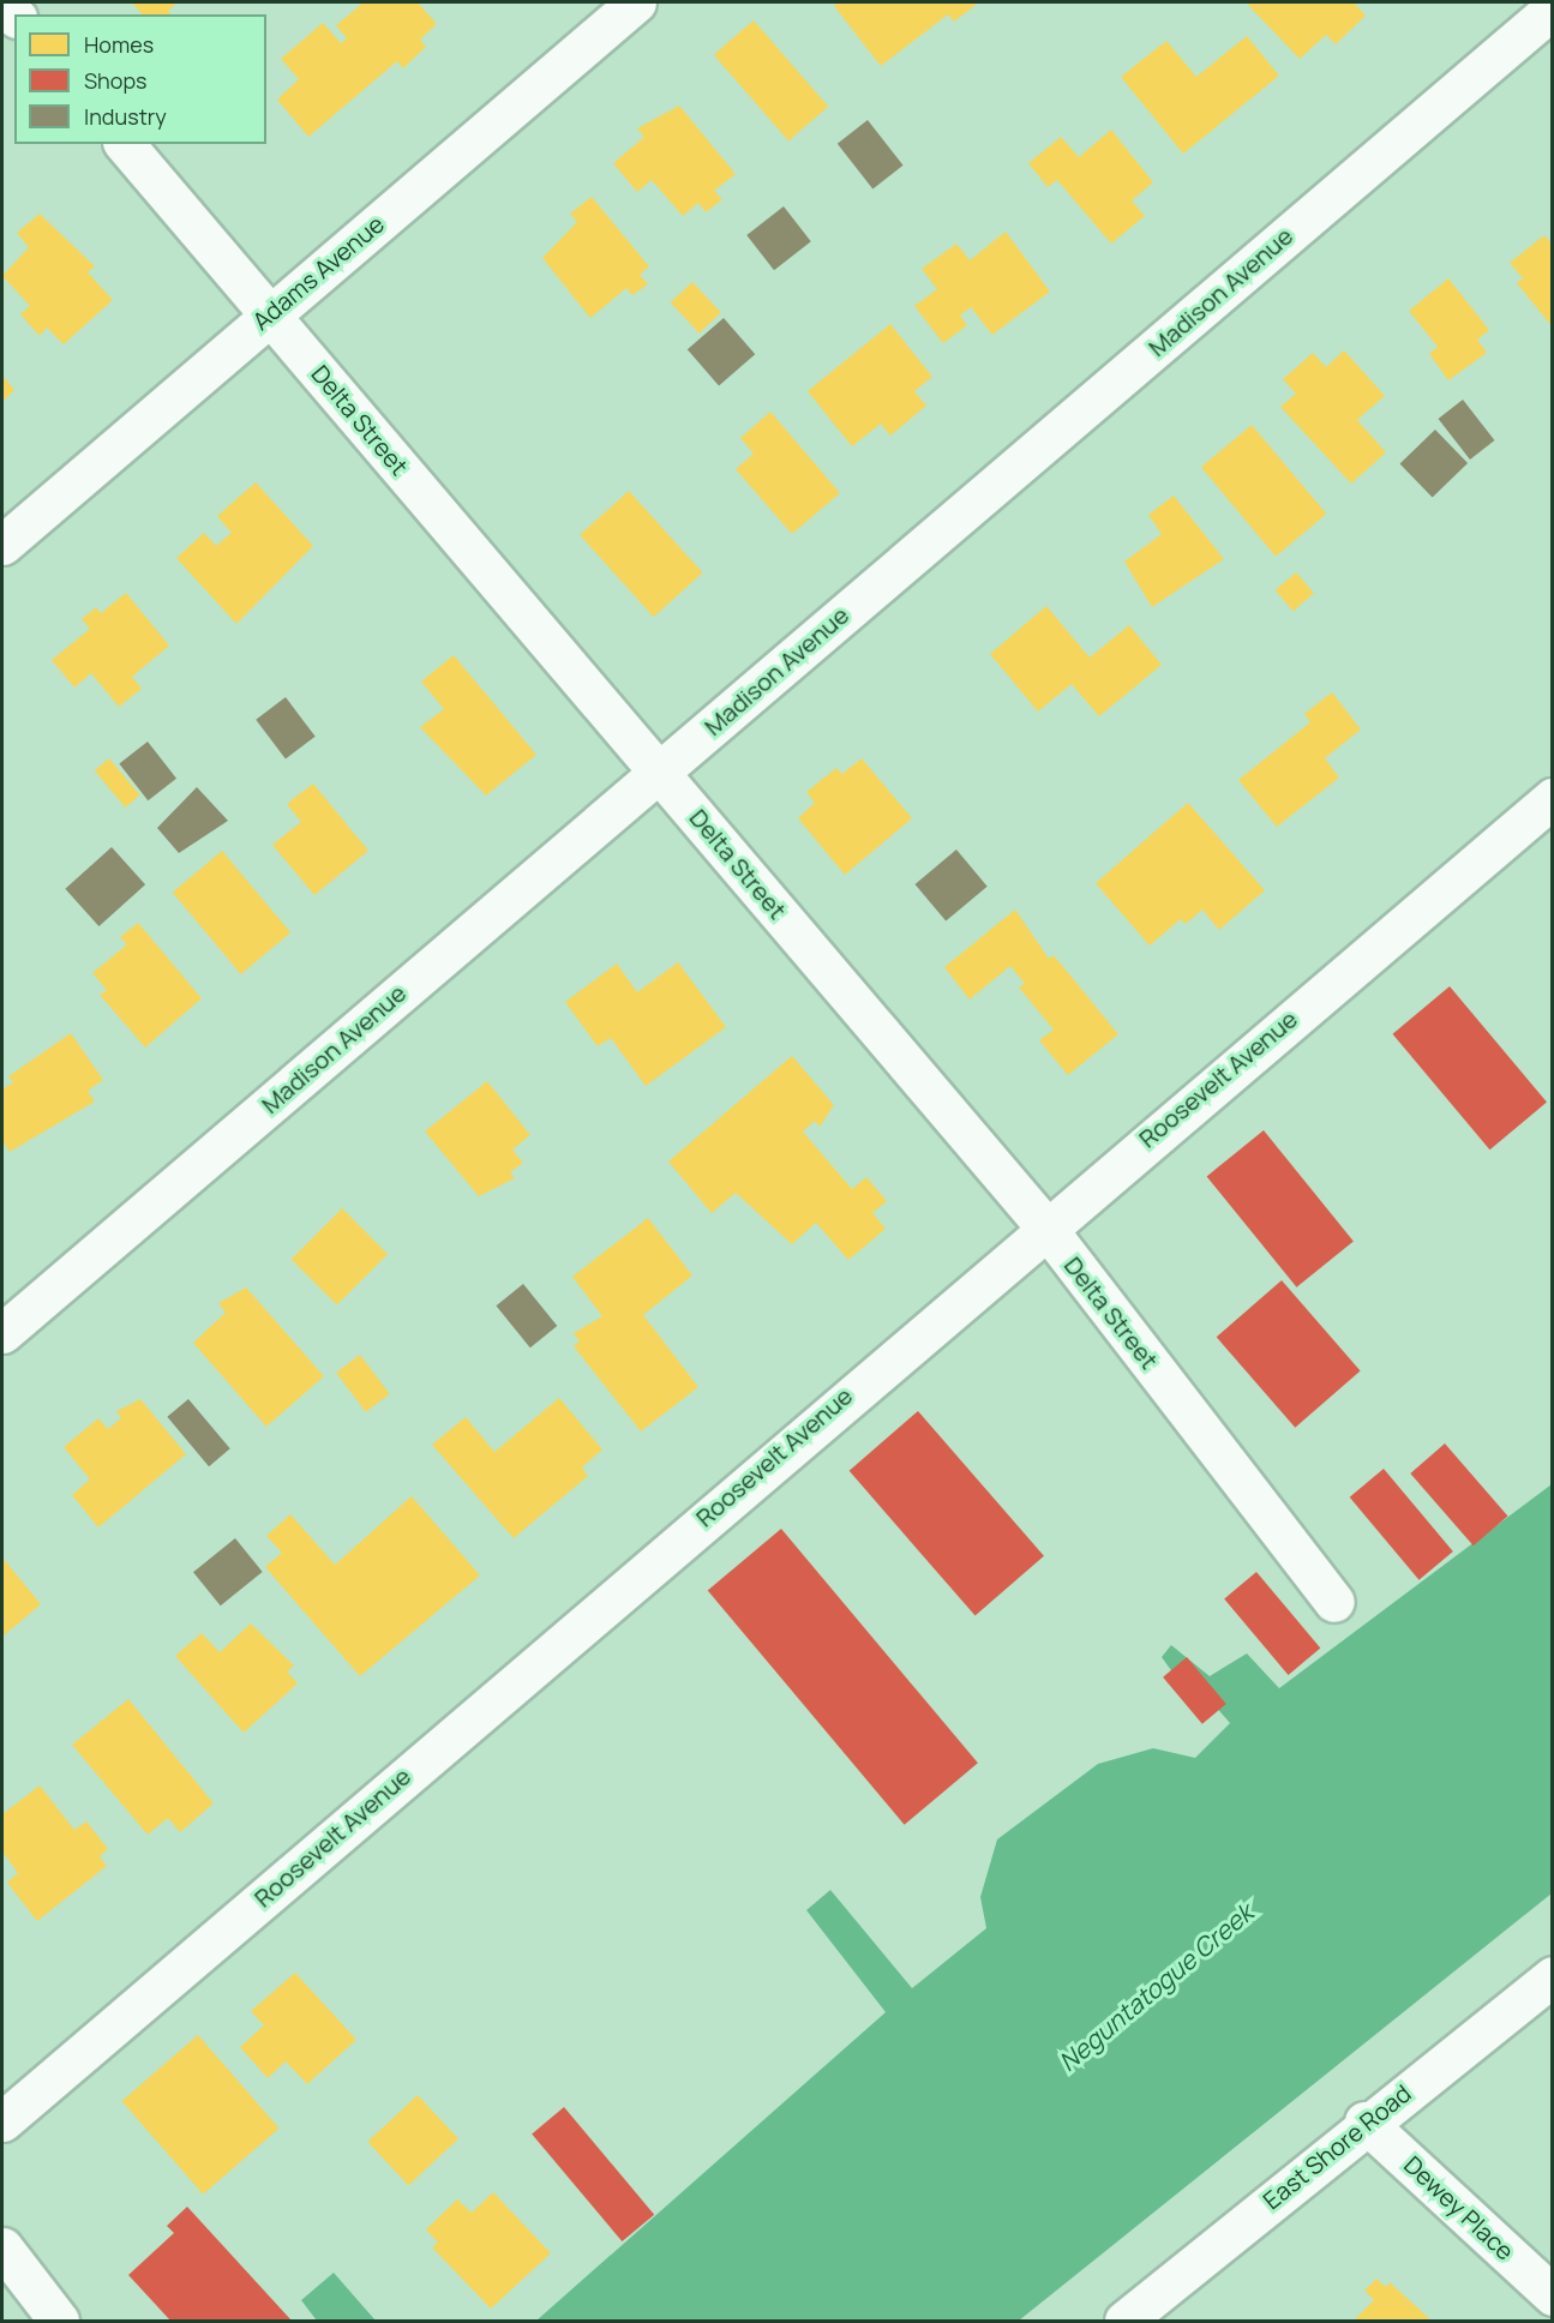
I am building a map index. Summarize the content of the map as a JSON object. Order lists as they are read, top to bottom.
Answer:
{
  "streets": {
    "street": [
      "Adams Avenue",
      "Madison Avenue",
      "Delta Street",
      "Roosevelt Avenue",
      "East Shore Road",
      "Dewey Place"
    ]
  },
  "crossings": [
    ["Adams Avenue", "Delta Street"],
    ["Madison Avenue", "Delta Street"],
    ["Delta Street", "Roosevelt Avenue"],
    ["East Shore Road", "Dewey Place"]
  ],
  "water": ["Neguntatogue Creek"],
  "legend": ["Homes", "Shops", "Industry"]
}
